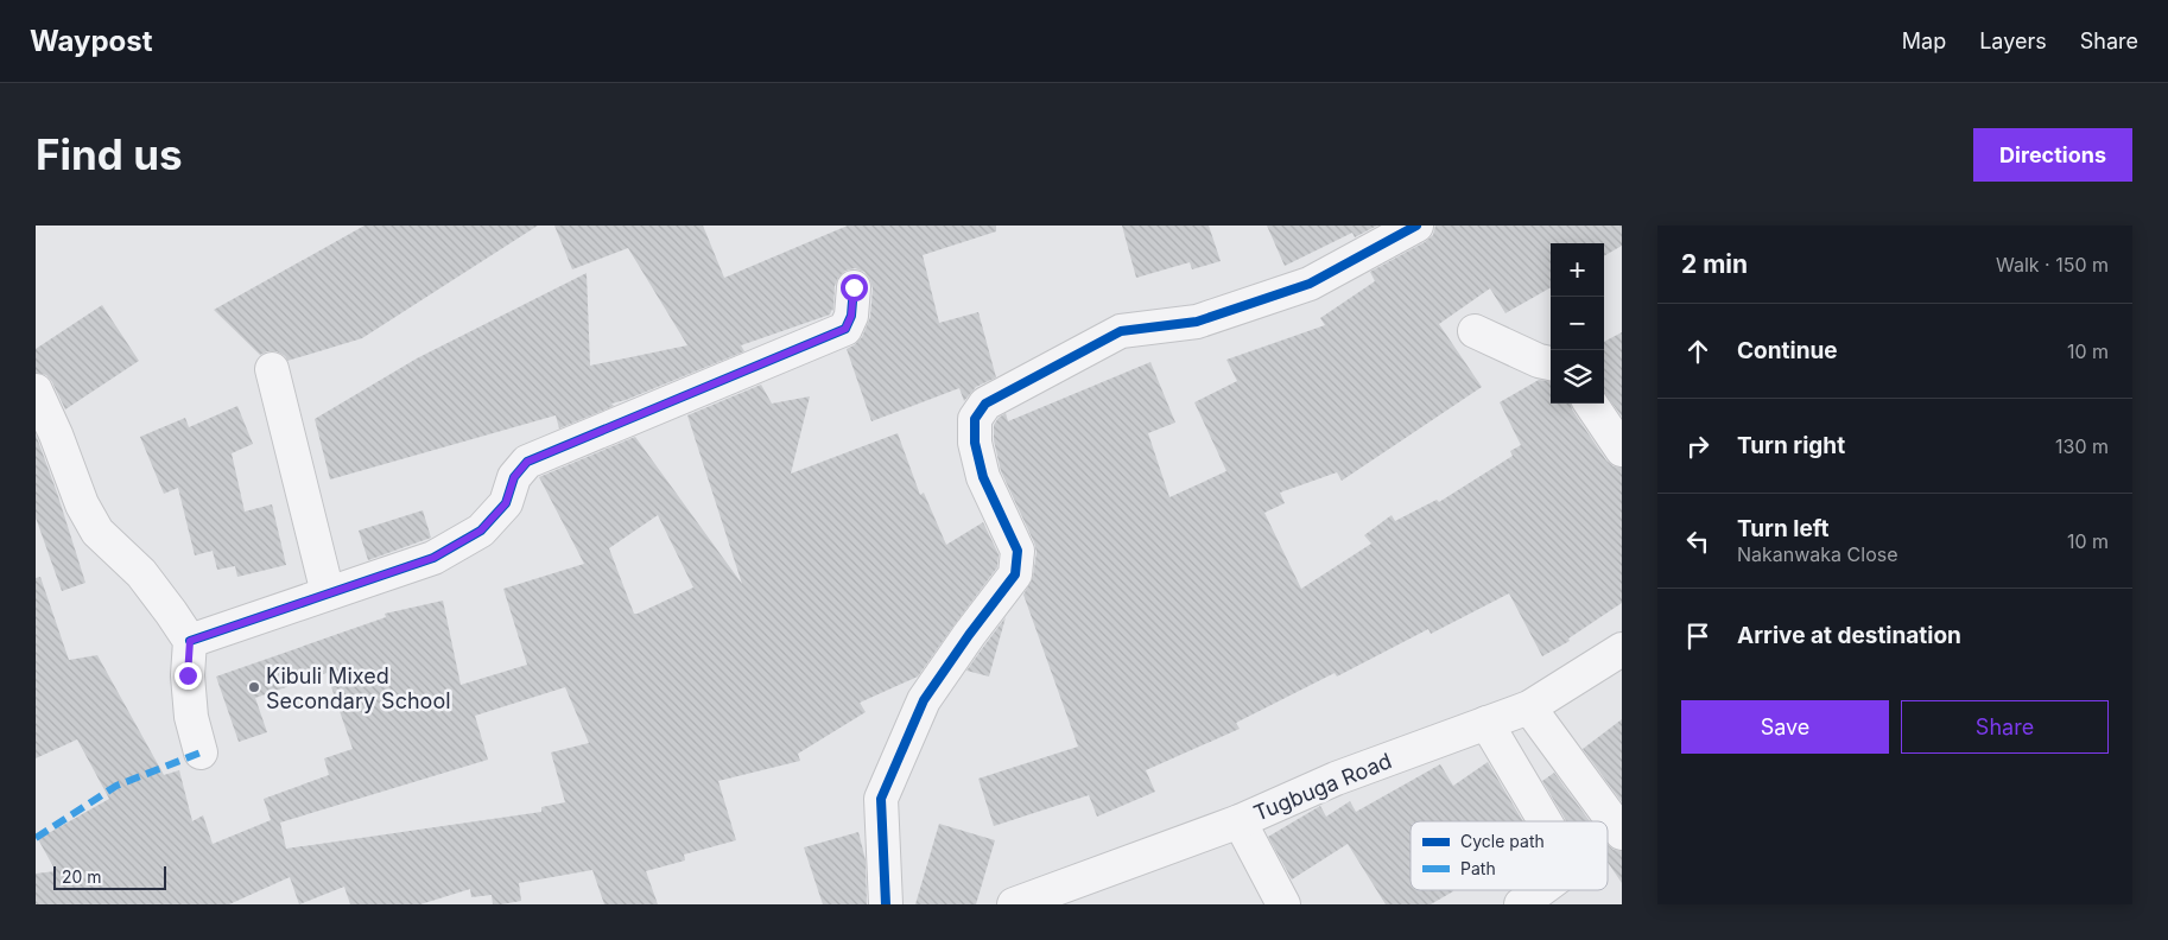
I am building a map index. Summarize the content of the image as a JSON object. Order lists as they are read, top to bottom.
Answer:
{
  "streets": {
    "street": ["Tugbuga Road"]
  },
  "places": ["Kibuli Mixed Secondary School"],
  "legend": ["Cycle path", "Path"],
  "scale_bar": "20 m",
  "page": {
    "header": "Waypost",
    "nav": ["Map", "Layers", "Share"],
    "buttons": [
      "Directions",
      ["Save", "Share"]
    ],
    "title": "Find us",
    "heading": ["2 min", "Walk · 150 m"],
    "map_buttons": ["+", "−"],
    "list": [
      ["Continue", "10 m"],
      ["Turn right", "130 m"],
      ["Turn left", "Nakanwaka Close", "10 m"],
      "Arrive at destination"
    ],
    "scale": "20 m"
  }
}
